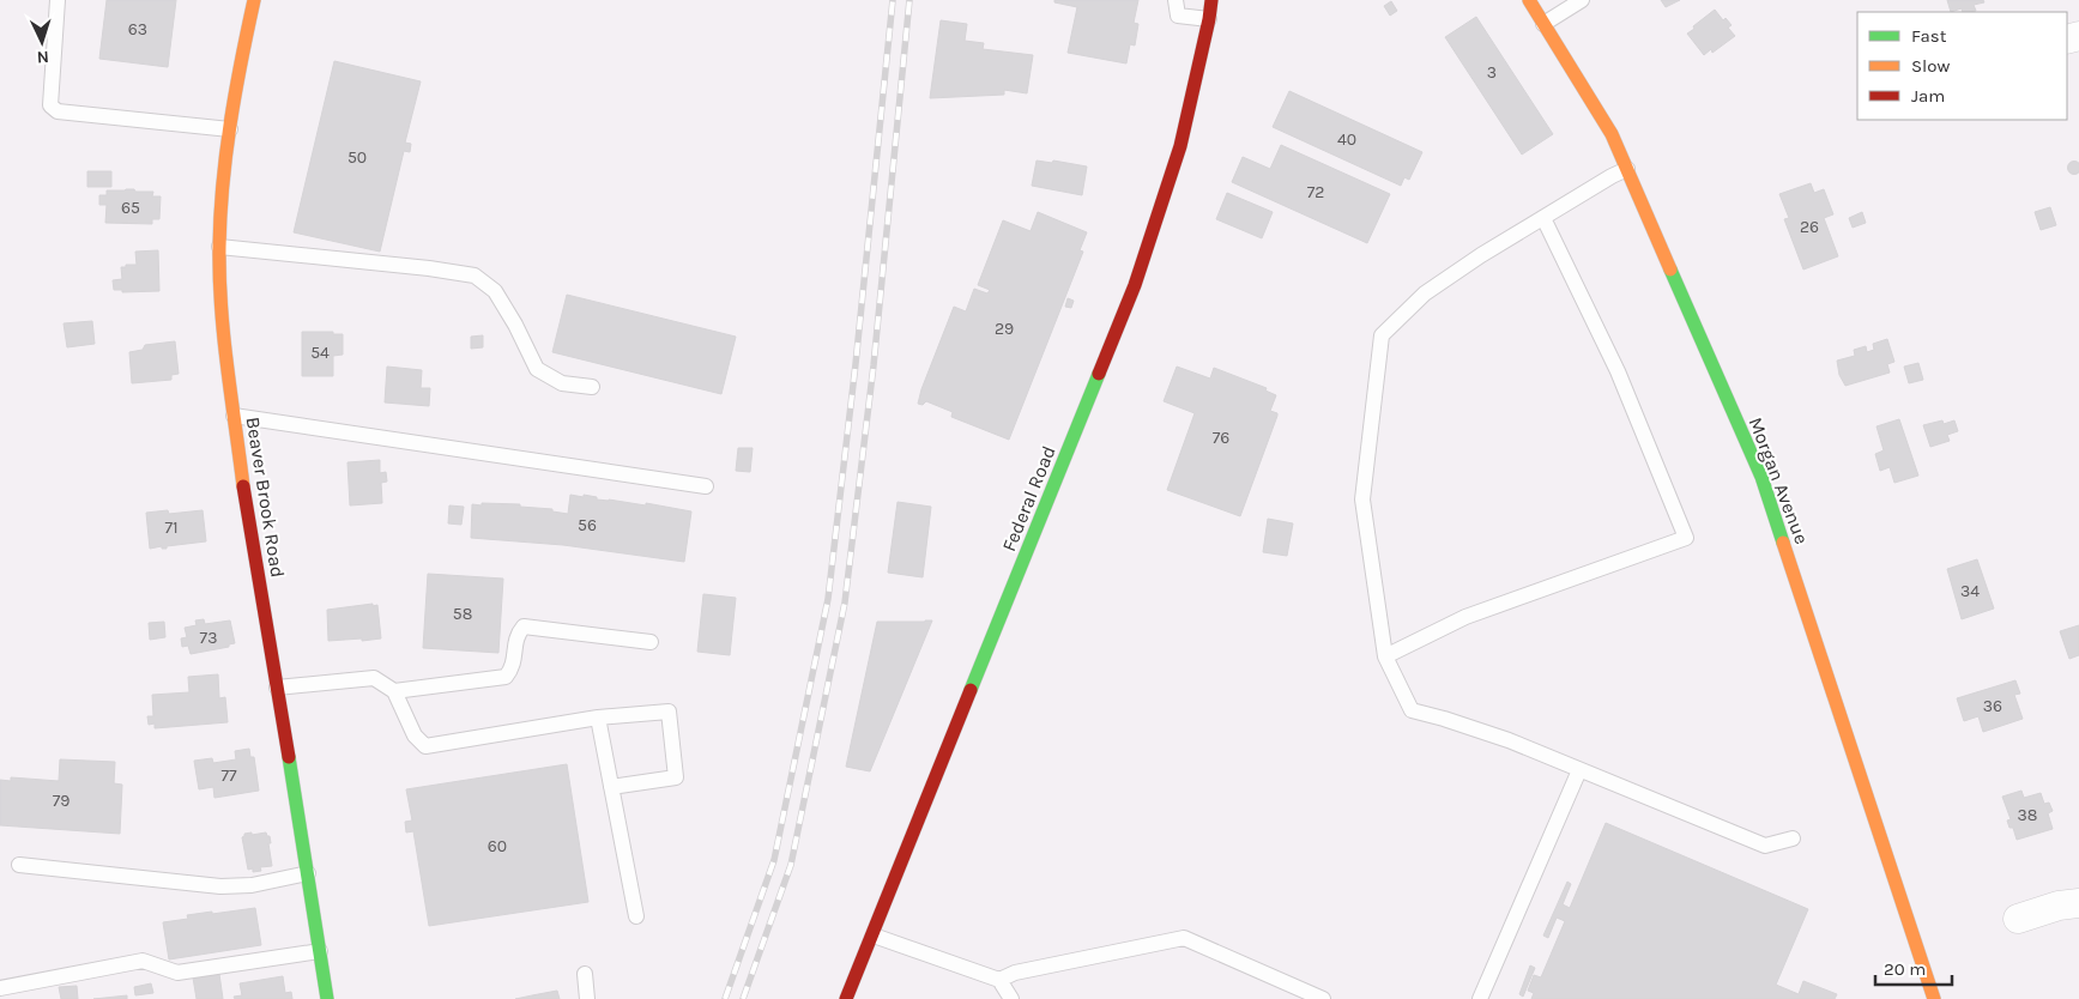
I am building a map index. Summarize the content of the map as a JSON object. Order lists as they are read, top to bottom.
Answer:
{
  "streets": {
    "street": ["Morgan Avenue", "Beaver Brook Road", "Federal Road"]
  },
  "house_numbers": [
    "63",
    "3",
    "40",
    "50",
    "72",
    "65",
    "26",
    "29",
    "54",
    "76",
    "56",
    "71",
    "34",
    "58",
    "73",
    "36",
    "77",
    "79",
    "38",
    "60"
  ],
  "legend": ["Fast", "Slow", "Jam"],
  "scale_bar": "20 m",
  "north": "bottom"
}
